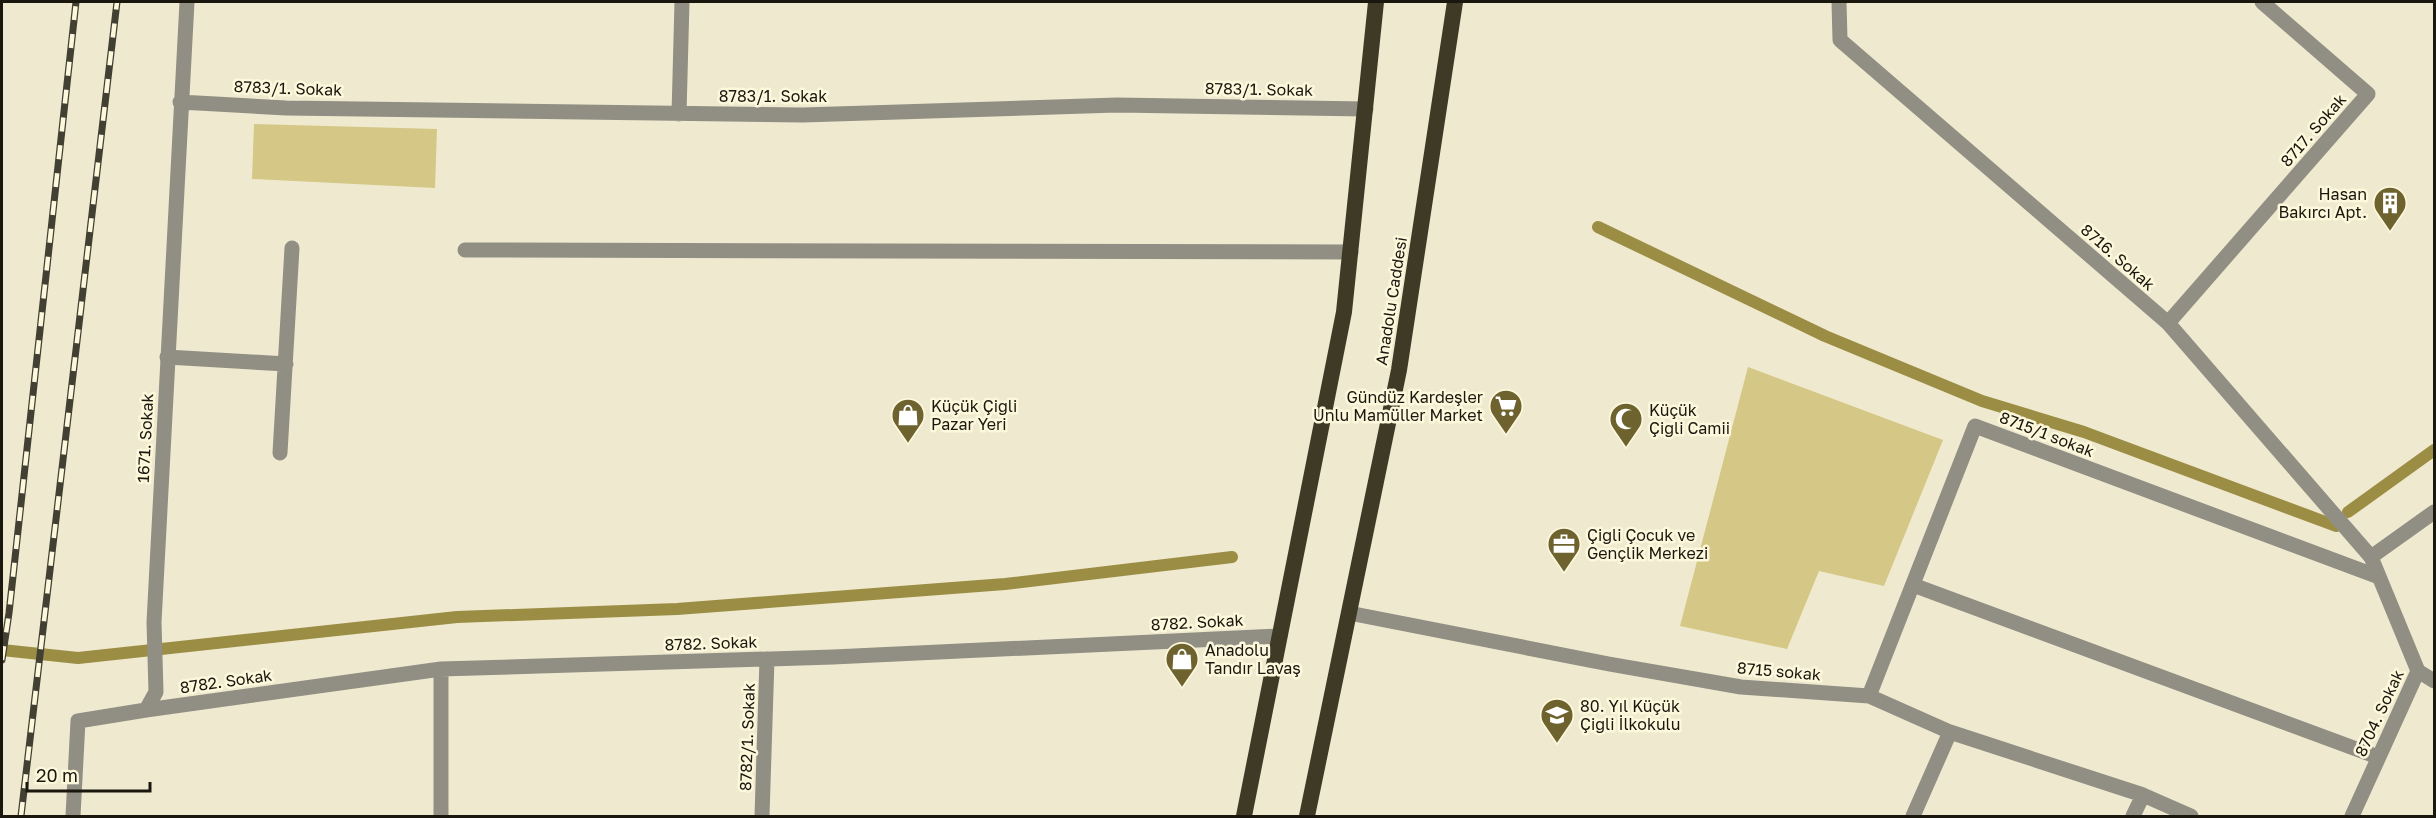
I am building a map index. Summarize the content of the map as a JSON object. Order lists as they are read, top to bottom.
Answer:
{
  "streets": {
    "highway": ["Anadolu Caddesi"],
    "street": [
      "8783/1. Sokak",
      "8717. Sokak",
      "8716. Sokak",
      "8715/1 sokak",
      "1671. Sokak",
      "8782. Sokak",
      "8715 sokak",
      "8704. Sokak",
      "8782/1. Sokak"
    ]
  },
  "crossings": [
    ["8783/1. Sokak", "1671. Sokak"],
    ["8717. Sokak", "8716. Sokak"],
    ["8716. Sokak", "8704. Sokak"],
    ["Anadolu Caddesi", "8715 sokak"],
    ["8715/1 sokak", "8715 sokak"],
    ["8715/1 sokak", "8704. Sokak"],
    ["1671. Sokak", "8782. Sokak"],
    ["8782. Sokak", "8782/1. Sokak"]
  ],
  "places": {
    "building": ["Hasan Bakırcı Apt."],
    "supermarket": ["Gündüz Kardeşler Unlu Mamüller Market"],
    "shop": ["Küçük Çiğli Pazar Yeri", "Anadolu Tandır Lavaş"],
    "mosque": ["Küçük Çiğli Camii"],
    "office": ["Çiğli Çocuk ve Gençlik Merkezi"],
    "school or university": ["80. Yıl Küçük Çiğli İlkokulu"]
  },
  "scale_bar": "20 m"
}
